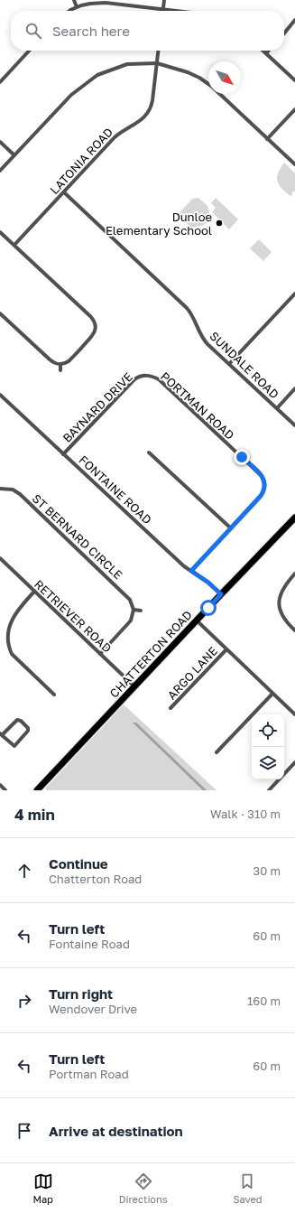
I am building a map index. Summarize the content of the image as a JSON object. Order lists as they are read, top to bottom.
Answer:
{
  "streets": {
    "main road": ["CHATTERTON ROAD"],
    "street": [
      "LATONIA ROAD",
      "SUNDALE ROAD",
      "PORTMAN ROAD",
      "BAYNARD DRIVE",
      "FONTAINE ROAD",
      "ST BERNARD CIRCLE",
      "RETRIEVER ROAD",
      "ARGO LANE"
    ]
  },
  "crossings": [
    ["LATONIA ROAD", "SUNDALE ROAD"],
    ["PORTMAN ROAD", "BAYNARD DRIVE"],
    ["BAYNARD DRIVE", "FONTAINE ROAD"],
    ["FONTAINE ROAD", "CHATTERTON ROAD"],
    ["RETRIEVER ROAD", "CHATTERTON ROAD"]
  ],
  "places": ["Dunloe Elementary School"],
  "north": "bottom right",
  "page": {
    "search": "Search here",
    "heading": ["4 min", "Walk · 310 m"],
    "list": [
      ["Continue", "Chatterton Road", "30 m"],
      ["Turn left", "Fontaine Road", "60 m"],
      ["Turn right", "Wendover Drive", "160 m"],
      ["Turn left", "Portman Road", "60 m"],
      "Arrive at destination"
    ],
    "nav": ["Map", "Directions", "Saved"]
  }
}
